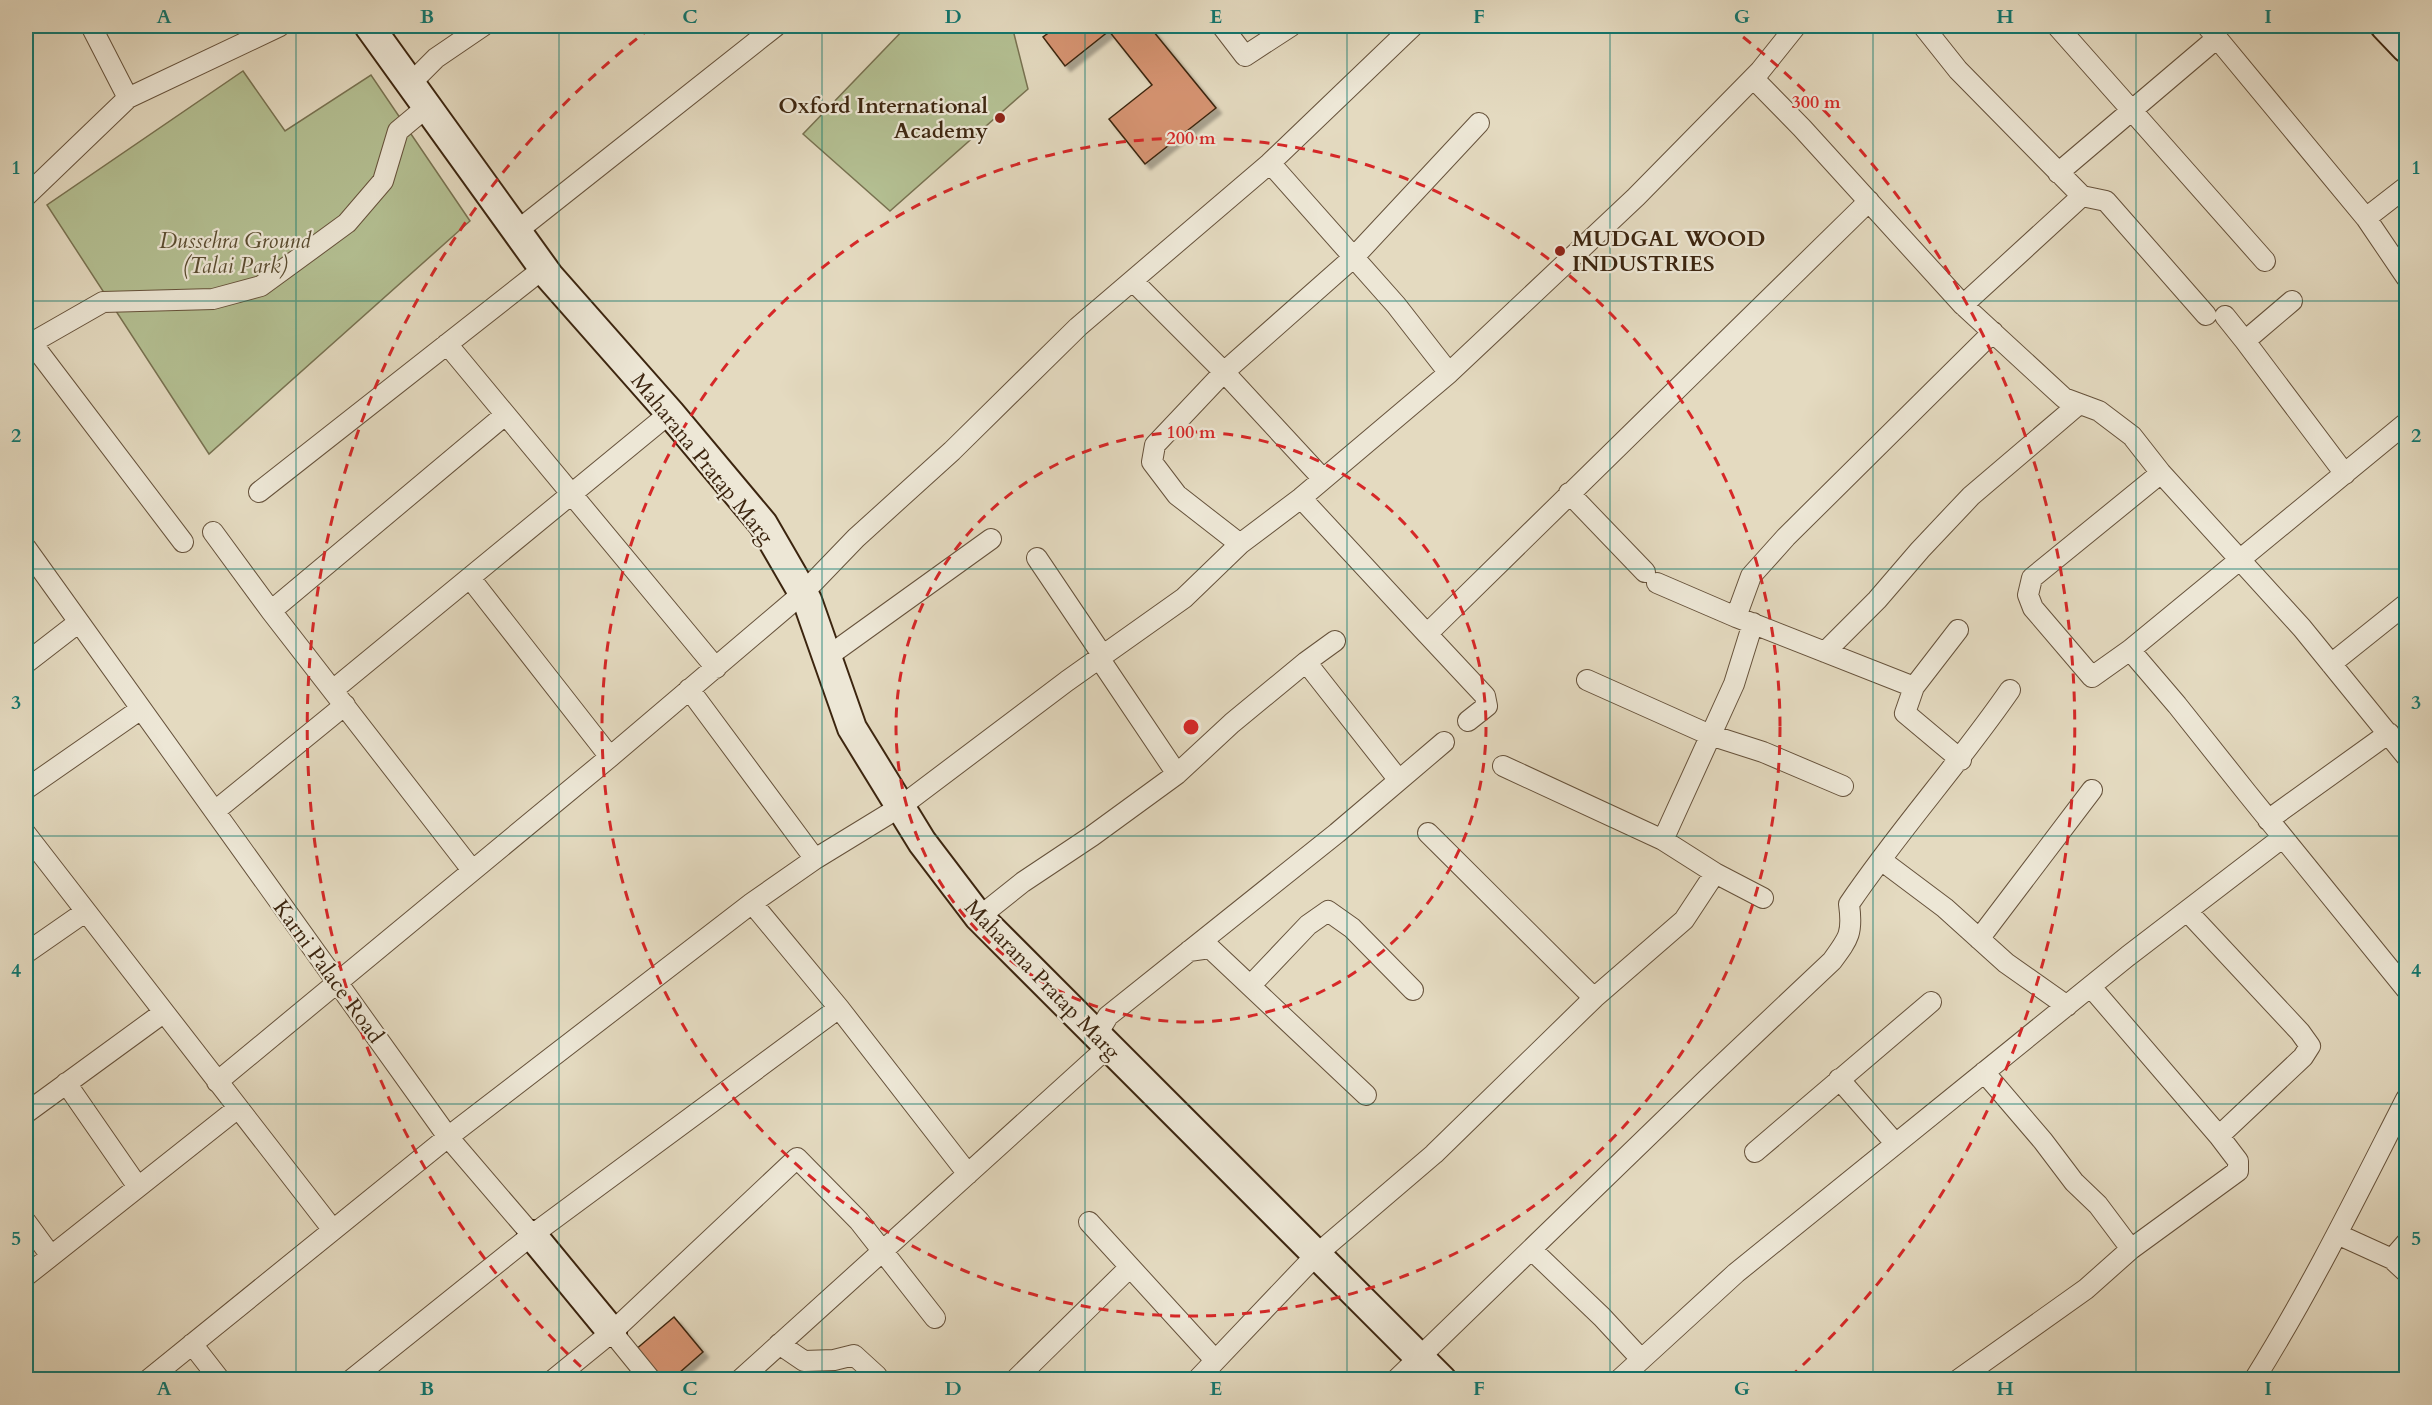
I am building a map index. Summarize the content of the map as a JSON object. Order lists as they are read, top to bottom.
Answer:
{
  "streets": {
    "street": ["Maharana Pratap Marg", "Karni Palace Road"]
  },
  "parks": ["Dussehra Ground (Talai Park)"],
  "places": ["Oxford International Academy", "MUDGAL WOOD INDUSTRIES"],
  "grid": {
    "columns": [
      "A",
      "B",
      "C",
      "D",
      "E",
      "F",
      "G",
      "H",
      "I"
    ],
    "rows": [
      "1",
      "2",
      "3",
      "4",
      "5"
    ]
  },
  "rings": ["300 m", "200 m", "100 m"]
}
